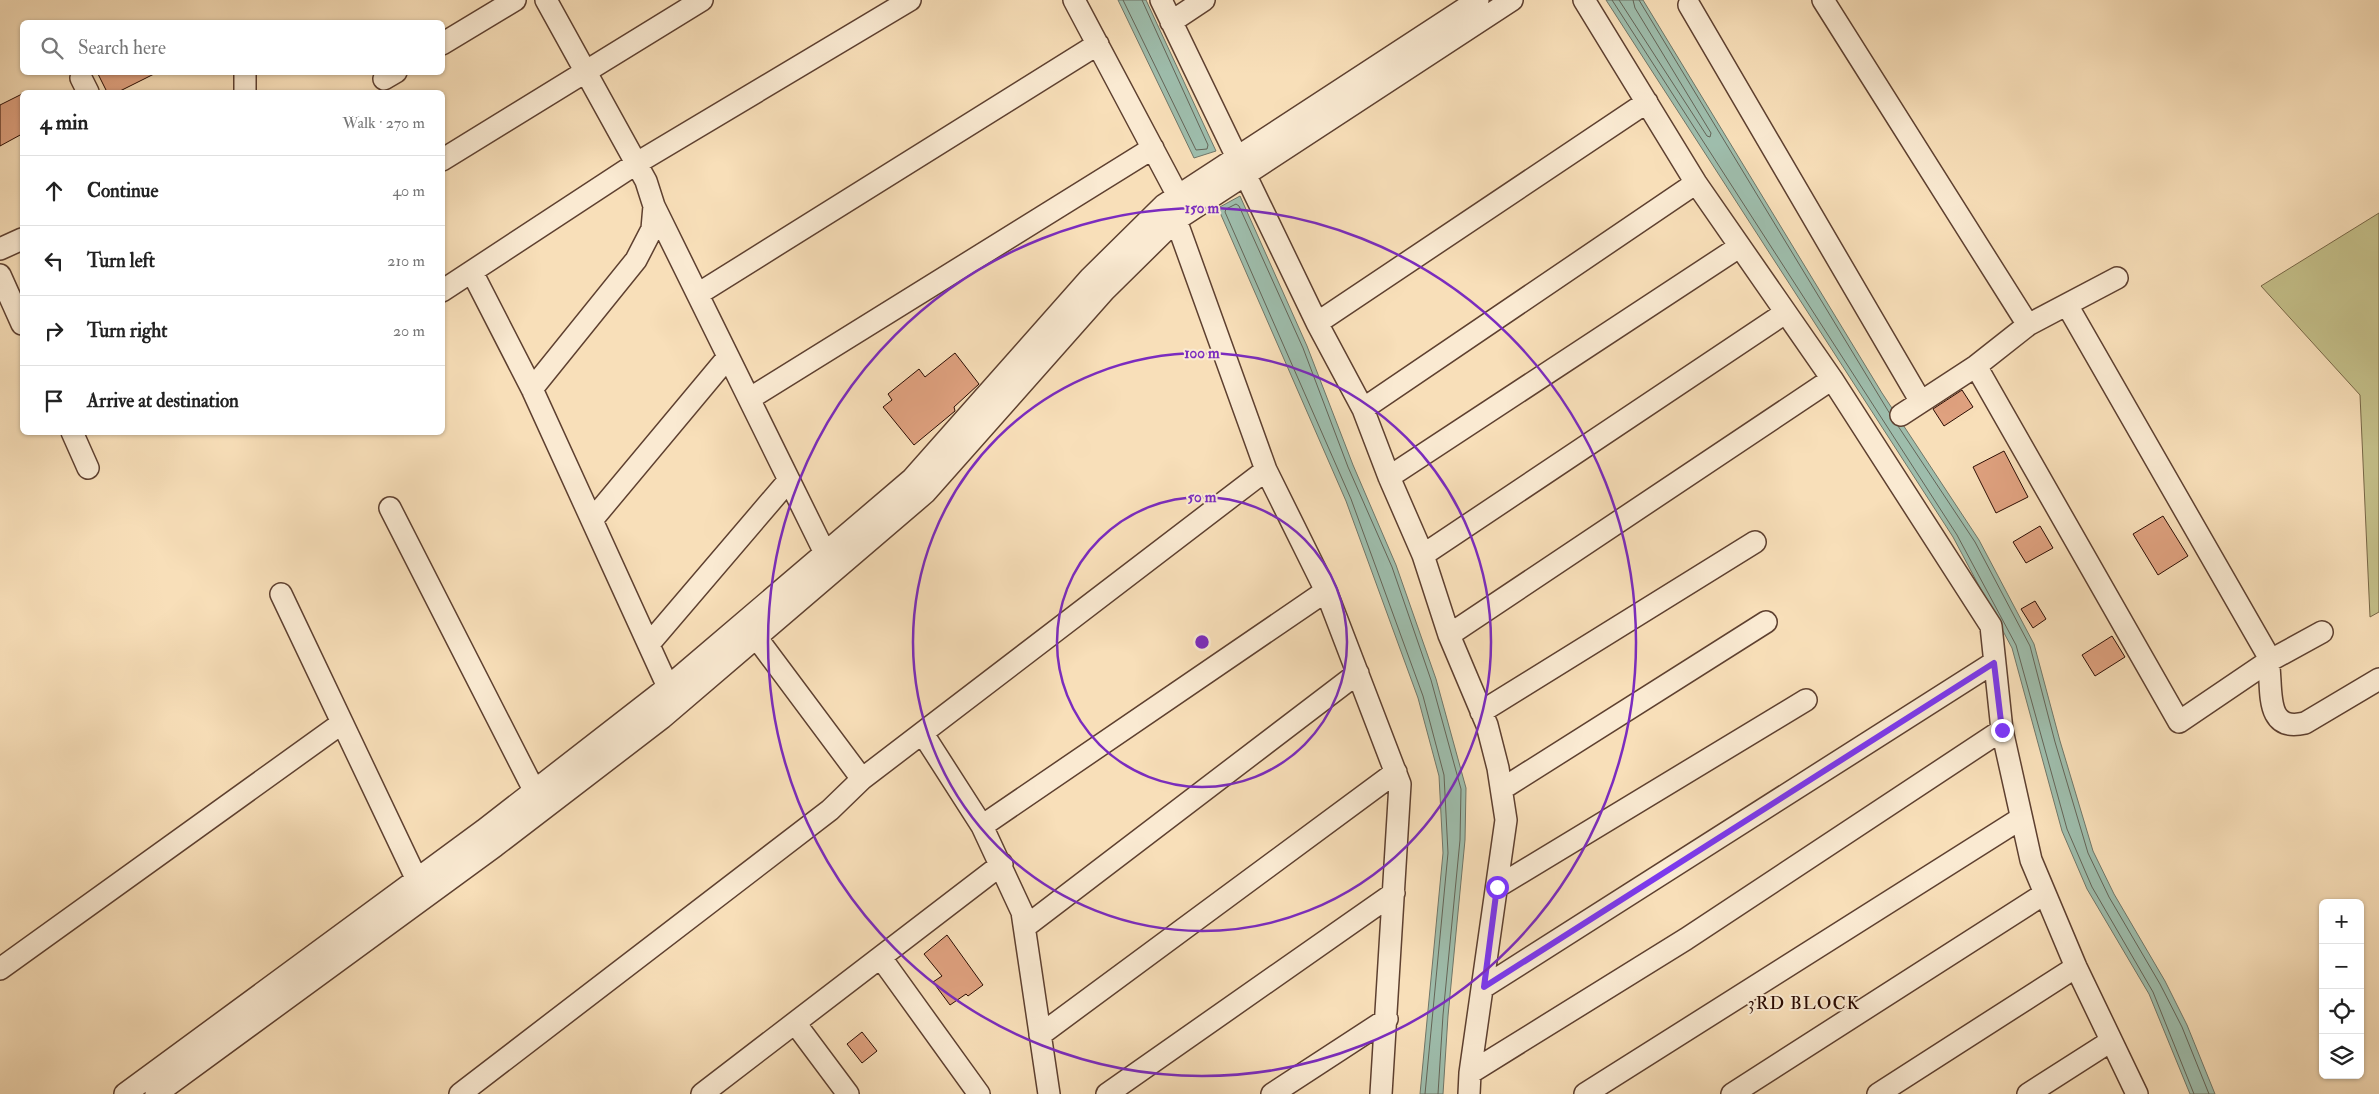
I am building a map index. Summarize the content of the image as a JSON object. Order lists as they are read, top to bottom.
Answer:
{
  "districts": ["3RD BLOCK"],
  "page": {
    "search": "Search here",
    "heading": ["4 min", "Walk · 270 m"],
    "list": [
      ["Continue", "40 m"],
      ["Turn left", "210 m"],
      ["Turn right", "20 m"],
      "Arrive at destination"
    ],
    "map_buttons": ["+", "−"]
  },
  "rings": ["150 m", "100 m", "50 m"]
}
